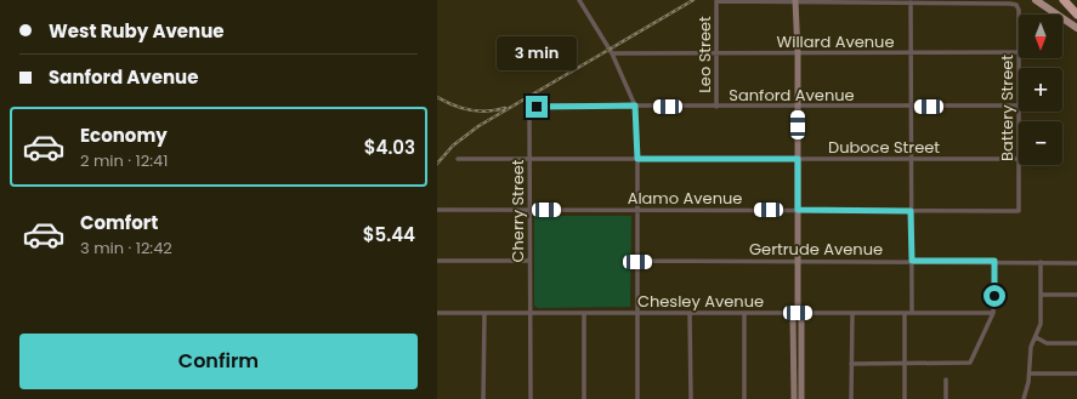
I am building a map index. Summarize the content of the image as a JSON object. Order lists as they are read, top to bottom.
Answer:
{
  "streets": {
    "street": [
      "Willard Avenue",
      "Leo Street",
      "Sanford Avenue",
      "Battery Street",
      "Duboce Street",
      "Alamo Avenue",
      "Cherry Street",
      "Gertrude Avenue",
      "Chesley Avenue"
    ]
  },
  "crossings": [
    ["Willard Avenue", "Leo Street"],
    ["Leo Street", "Sanford Avenue"],
    ["Sanford Avenue", "Cherry Street"],
    ["Battery Street", "Alamo Avenue"],
    ["Duboce Street", "Cherry Street"],
    ["Alamo Avenue", "Cherry Street"],
    ["Cherry Street", "Chesley Avenue"]
  ],
  "north": "bottom",
  "page": {
    "banner": ["West Ruby Avenue", "Sanford Avenue"],
    "map_buttons": ["+", "−"],
    "bubble": "3 min",
    "list": [
      {
        "name": "Economy",
        "note": "2 min · 12:41",
        "value": "$4.03"
      },
      {
        "name": "Comfort",
        "note": "3 min · 12:42",
        "value": "$5.44"
      }
    ],
    "buttons": "Confirm"
  }
}
